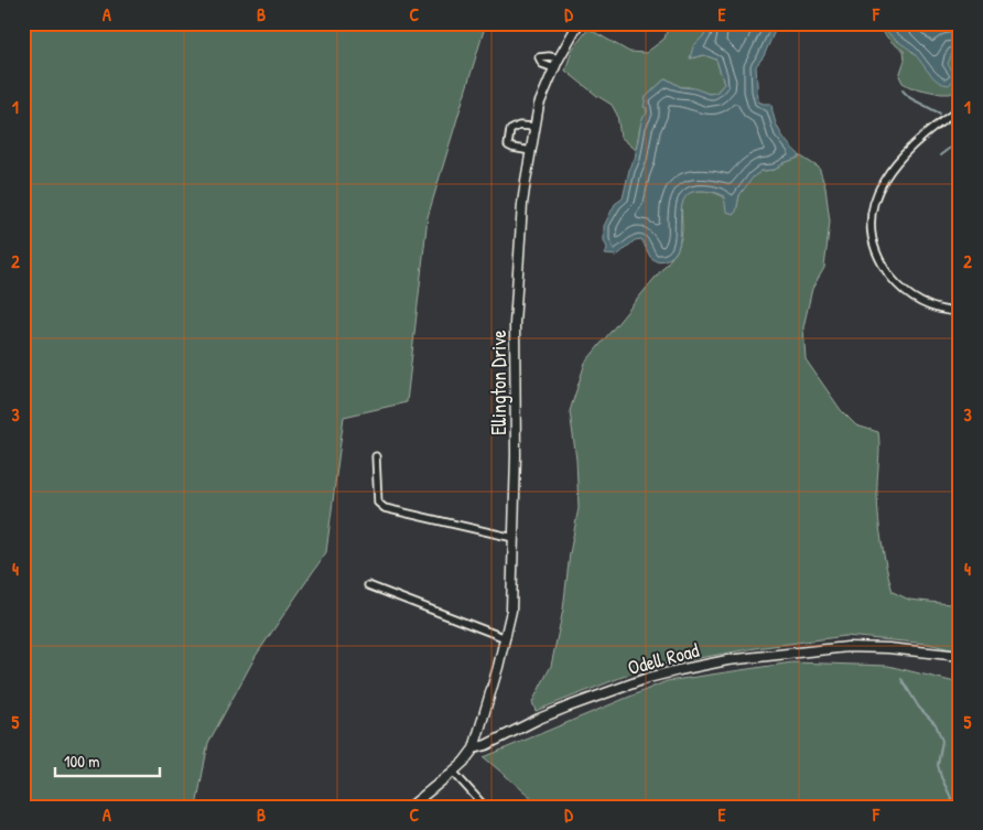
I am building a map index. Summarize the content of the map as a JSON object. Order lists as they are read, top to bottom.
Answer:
{
  "streets": {
    "street": ["Ellington Drive", "Odell Road"]
  },
  "crossings": [
    ["Ellington Drive", "Odell Road"]
  ],
  "scale_bar": "100 m",
  "grid": {
    "columns": [
      "A",
      "B",
      "C",
      "D",
      "E",
      "F"
    ],
    "rows": [
      "1",
      "2",
      "3",
      "4",
      "5"
    ]
  }
}
